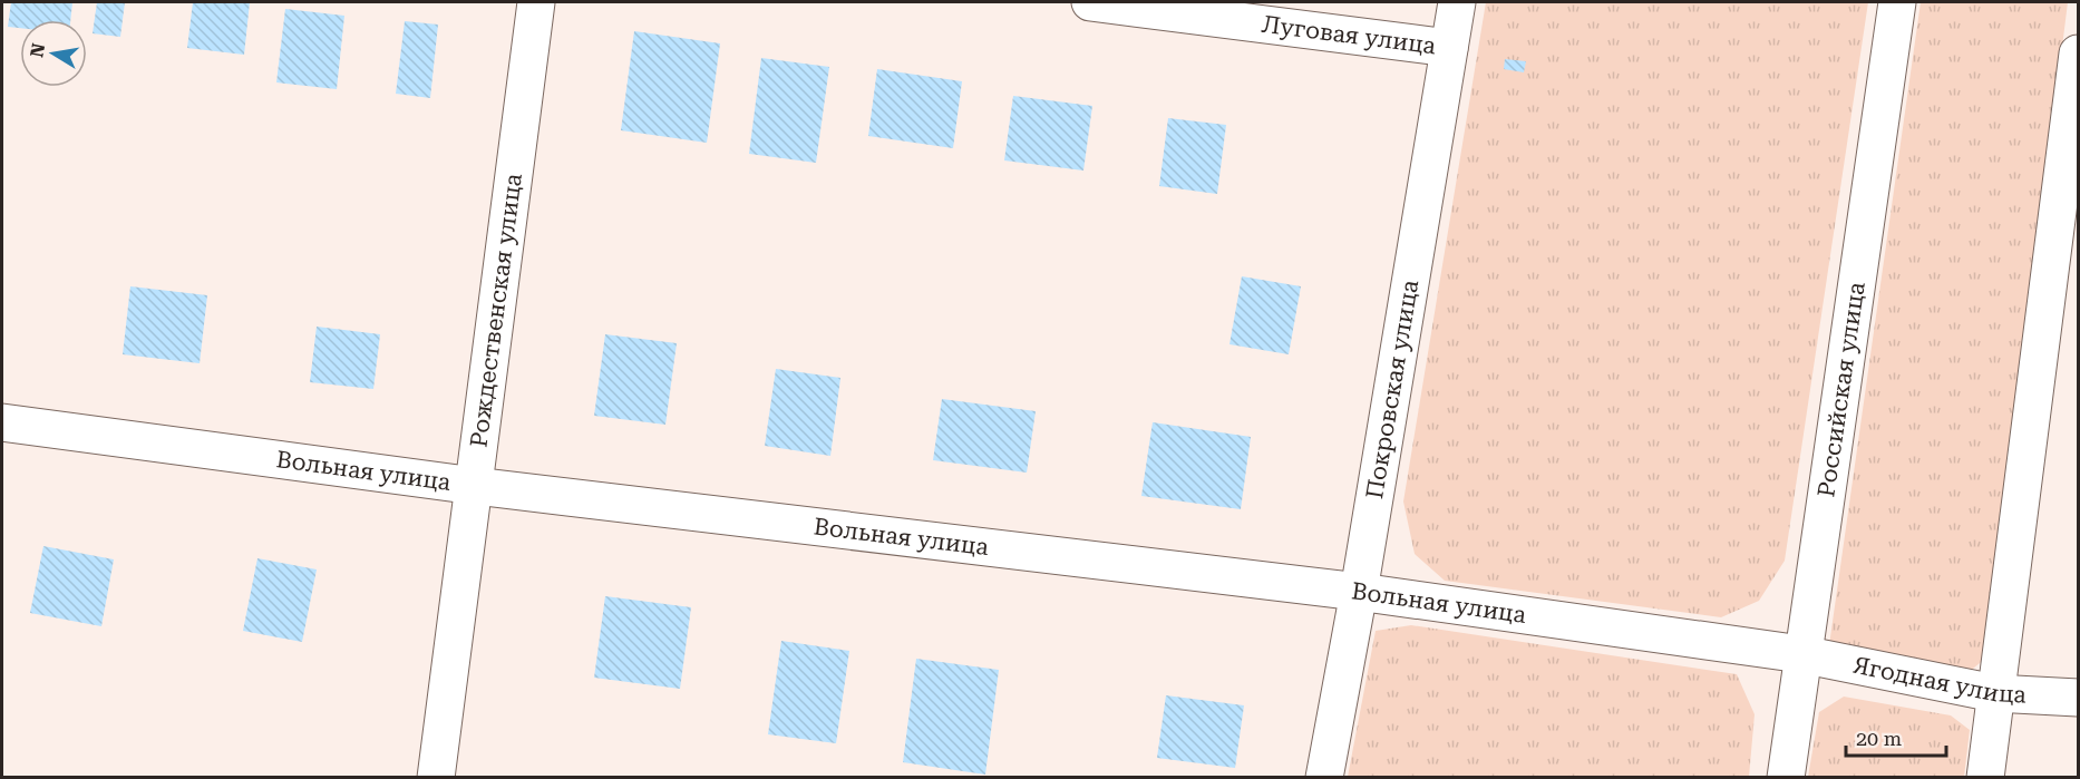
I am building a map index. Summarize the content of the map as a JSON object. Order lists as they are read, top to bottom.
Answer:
{
  "streets": {
    "street": [
      "Луговая улица",
      "Рождественская улица",
      "Покровская улица",
      "Российская улица",
      "Вольная улица",
      "Ягодная улица"
    ]
  },
  "crossings": [
    ["Луговая улица", "Покровская улица"],
    ["Рождественская улица", "Вольная улица"],
    ["Покровская улица", "Вольная улица"],
    ["Российская улица", "Вольная улица"],
    ["Российская улица", "Ягодная улица"],
    ["Вольная улица", "Ягодная улица"]
  ],
  "scale_bar": "20 m",
  "north": "left"
}
